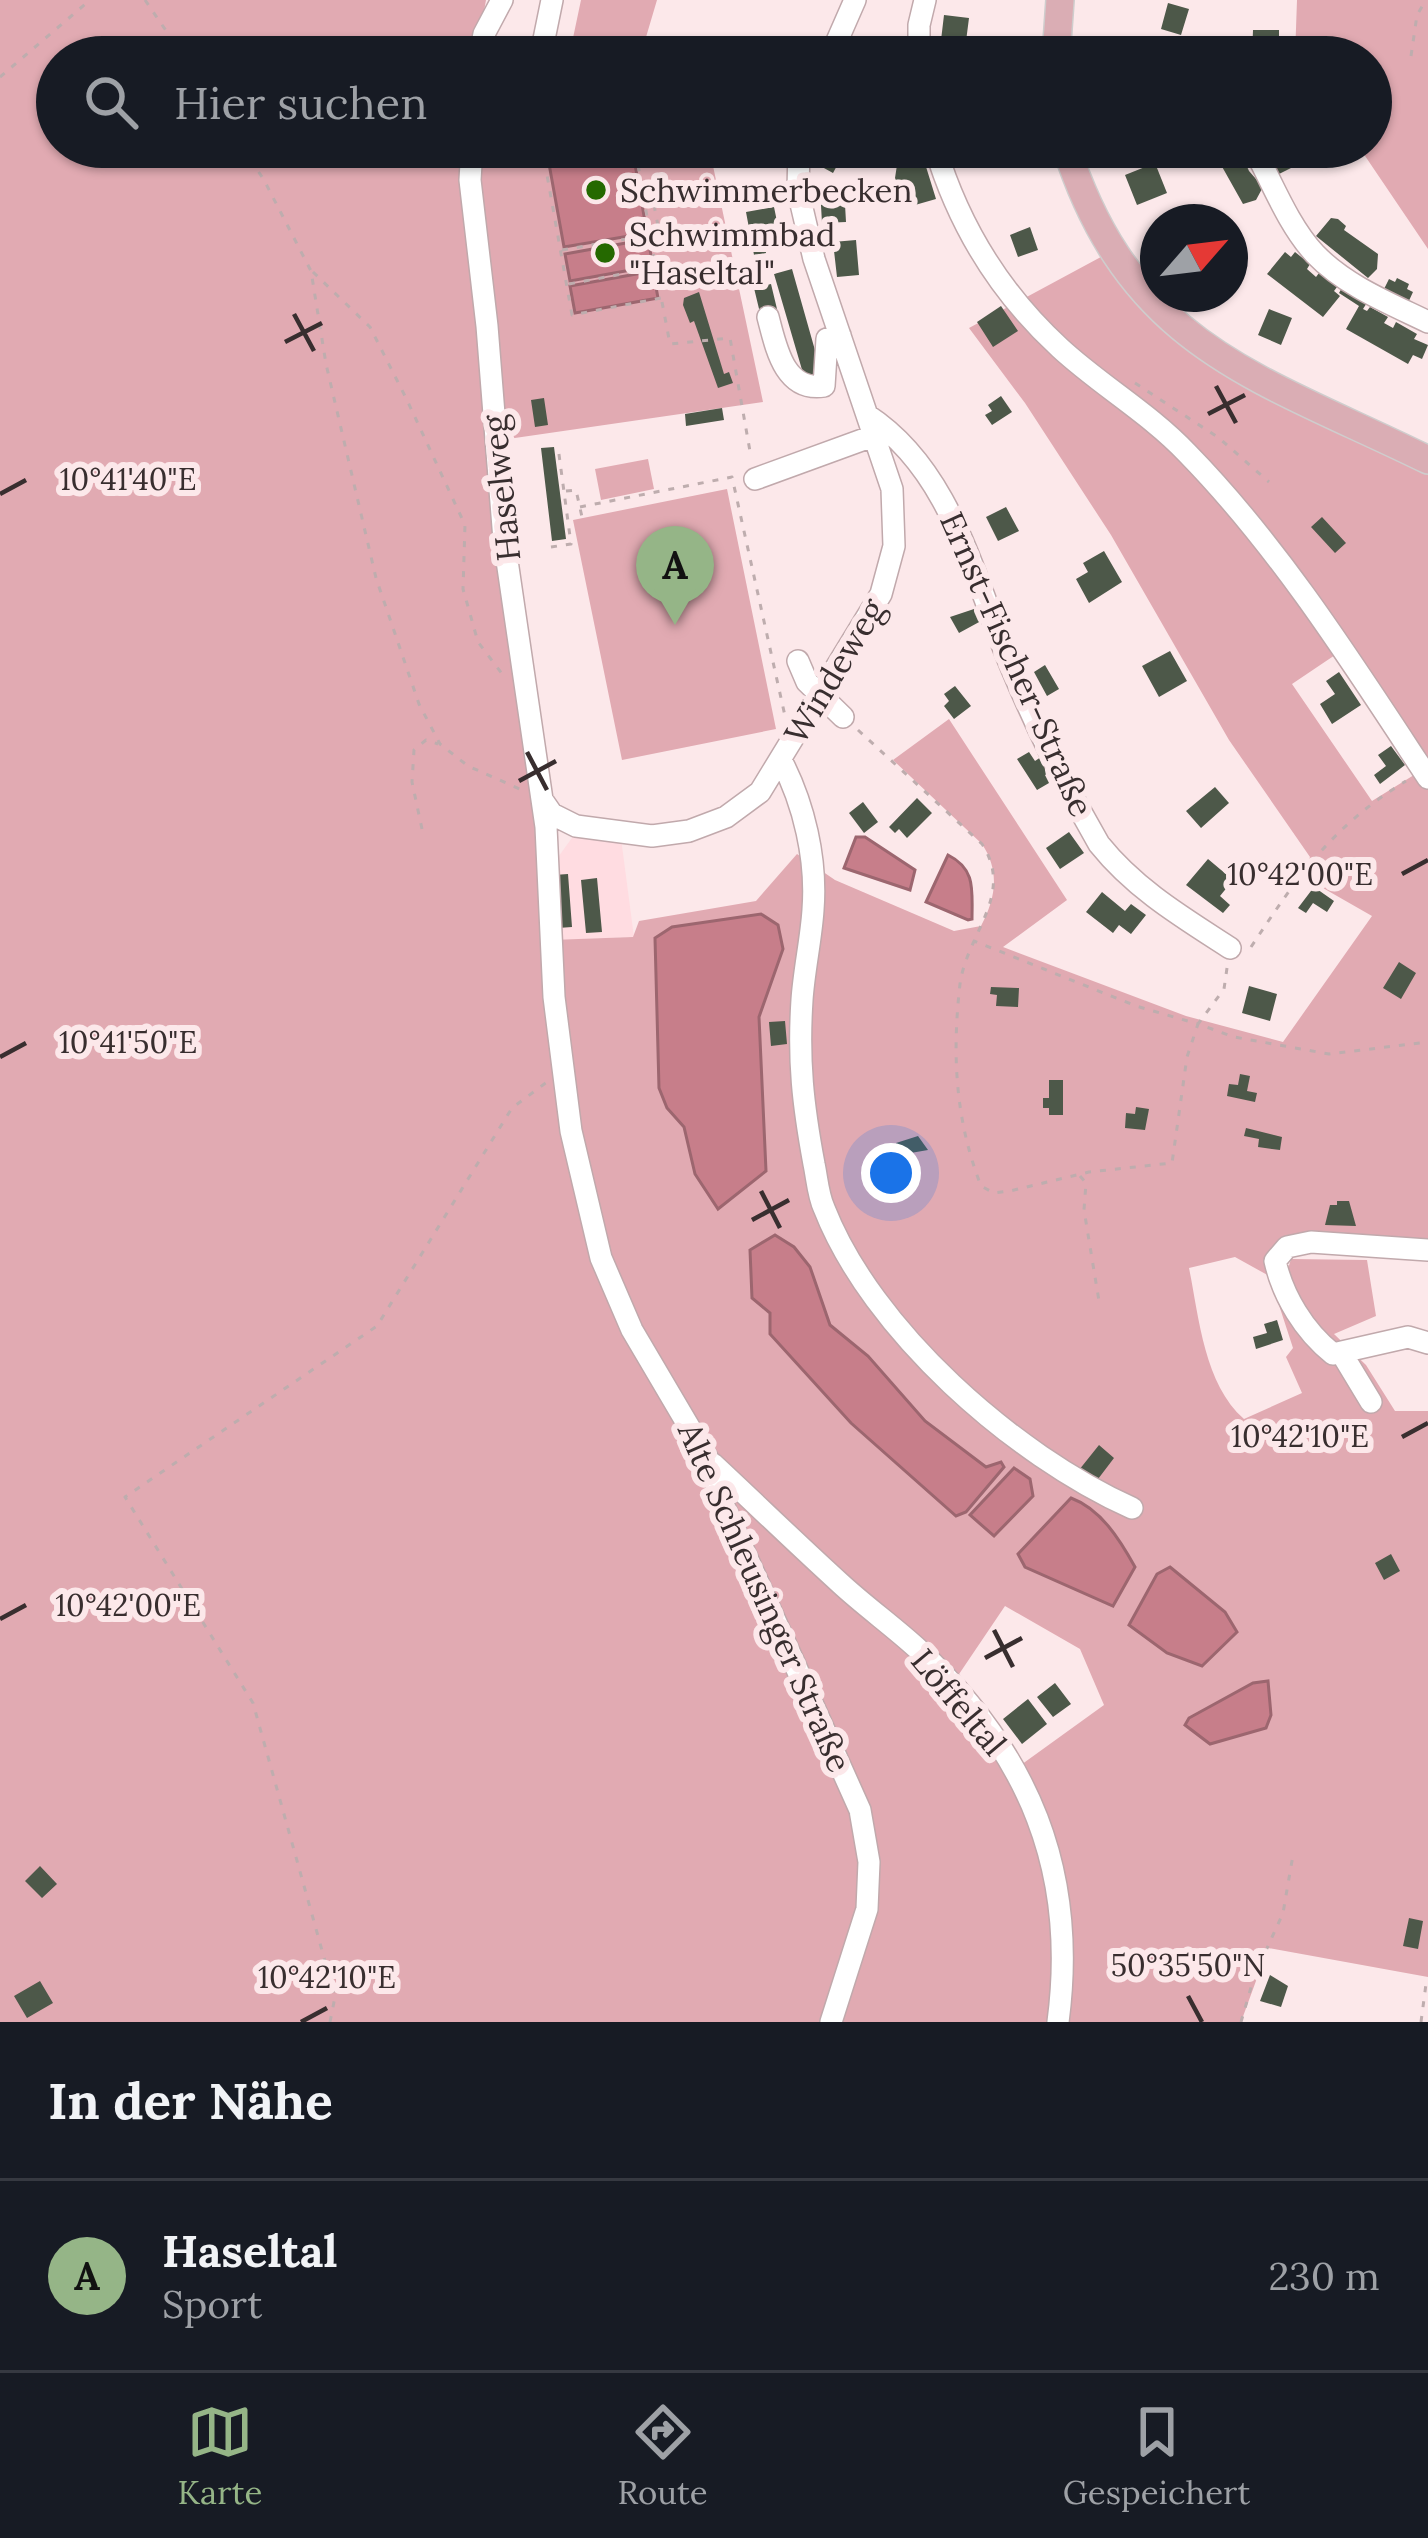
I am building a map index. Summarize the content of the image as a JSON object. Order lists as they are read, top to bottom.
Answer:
{
  "streets": {
    "street": [
      "Haselweg",
      "Ernst-Fischer-Straße",
      "Windeweg",
      "Alte Schleusinger Straße",
      "Löffeltal"
    ]
  },
  "crossings": [
    ["Haselweg", "Alte Schleusinger Straße"],
    ["Ernst-Fischer-Straße", "Windeweg"],
    ["Alte Schleusinger Straße", "Löffeltal"]
  ],
  "places": ["Schwimmerbecken", "Schwimmbad \"Haseltal\""],
  "north": "top right",
  "page": {
    "search": "Hier suchen",
    "pins": "A",
    "heading": "In der Nähe",
    "list": [
      {
        "mark": "A",
        "name": "Haseltal",
        "note": "Sport",
        "value": "230 m"
      }
    ],
    "nav": ["Karte", "Route", "Gespeichert"]
  },
  "coordinates": [
    "10°41'40\"E",
    "10°42'00\"E",
    "10°41'50\"E",
    "10°42'10\"E",
    "50°35'50\"N"
  ]
}
